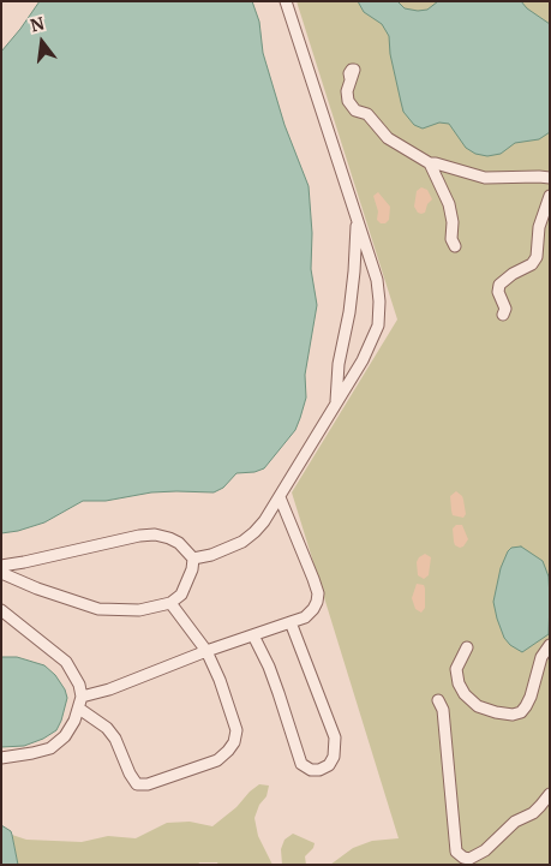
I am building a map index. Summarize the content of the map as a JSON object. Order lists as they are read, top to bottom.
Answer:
{
  "north": "top"
}
